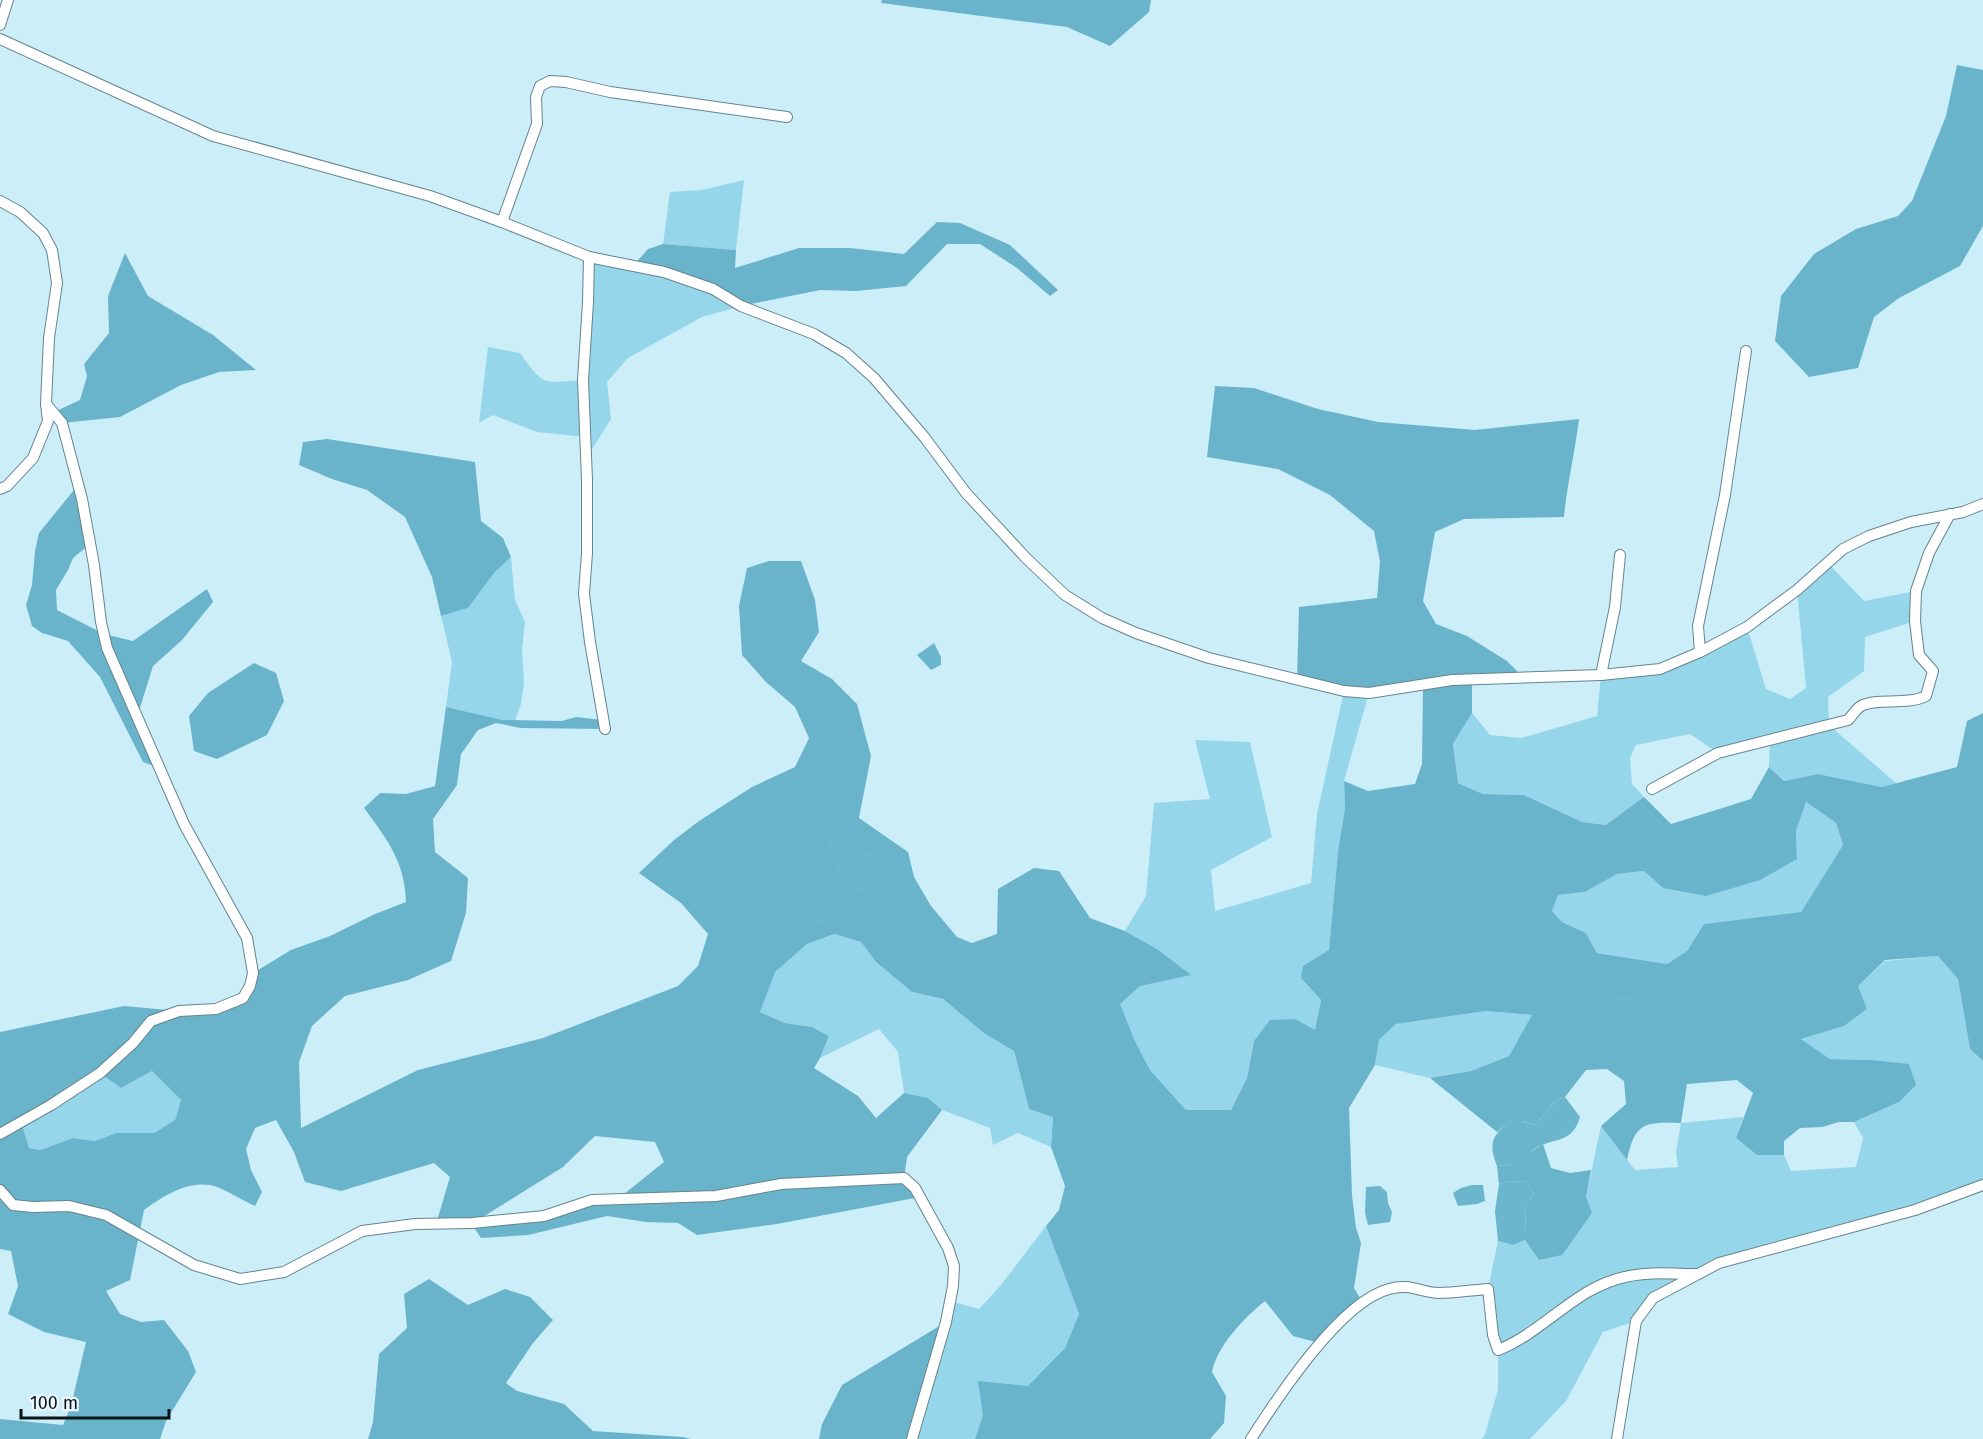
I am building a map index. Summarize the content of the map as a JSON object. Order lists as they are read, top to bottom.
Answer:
{
  "scale_bar": "100 m"
}
